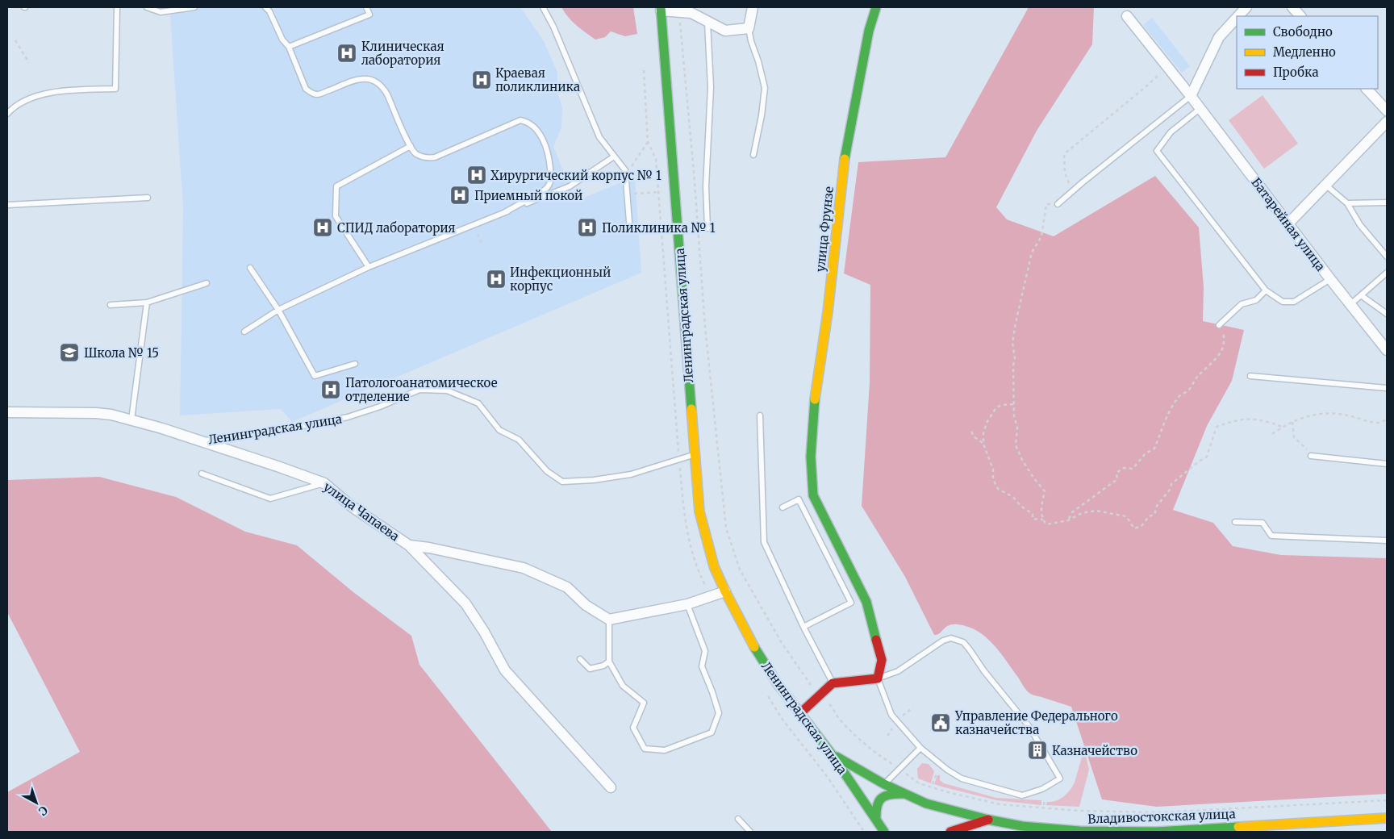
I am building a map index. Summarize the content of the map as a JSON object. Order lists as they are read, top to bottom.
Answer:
{
  "streets": {
    "main road": ["улица Фрунзе", "Ленинградская улица", "Владивостокская улица"],
    "street": ["Батарейная улица", "улица Чапаева"]
  },
  "crossings": [
    ["Ленинградская улица", "улица Чапаева"],
    ["Ленинградская улица", "Владивостокская улица"]
  ],
  "places": {
    "hospital": [
      "Клиническая лаборатория",
      "Краевая поликлиника",
      "Хирургический корпус № 1",
      "Приемный покой",
      "СПИД лаборатория",
      "Поликлиника № 1",
      "Инфекционный корпус",
      "Патологоанатомическое отделение"
    ],
    "school or university": ["Школа № 15"],
    "public building": ["Управление Федерального казначейства"],
    "building": ["Казначейство"]
  },
  "legend": ["Свободно", "Медленно", "Пробка"],
  "north": "bottom right"
}
